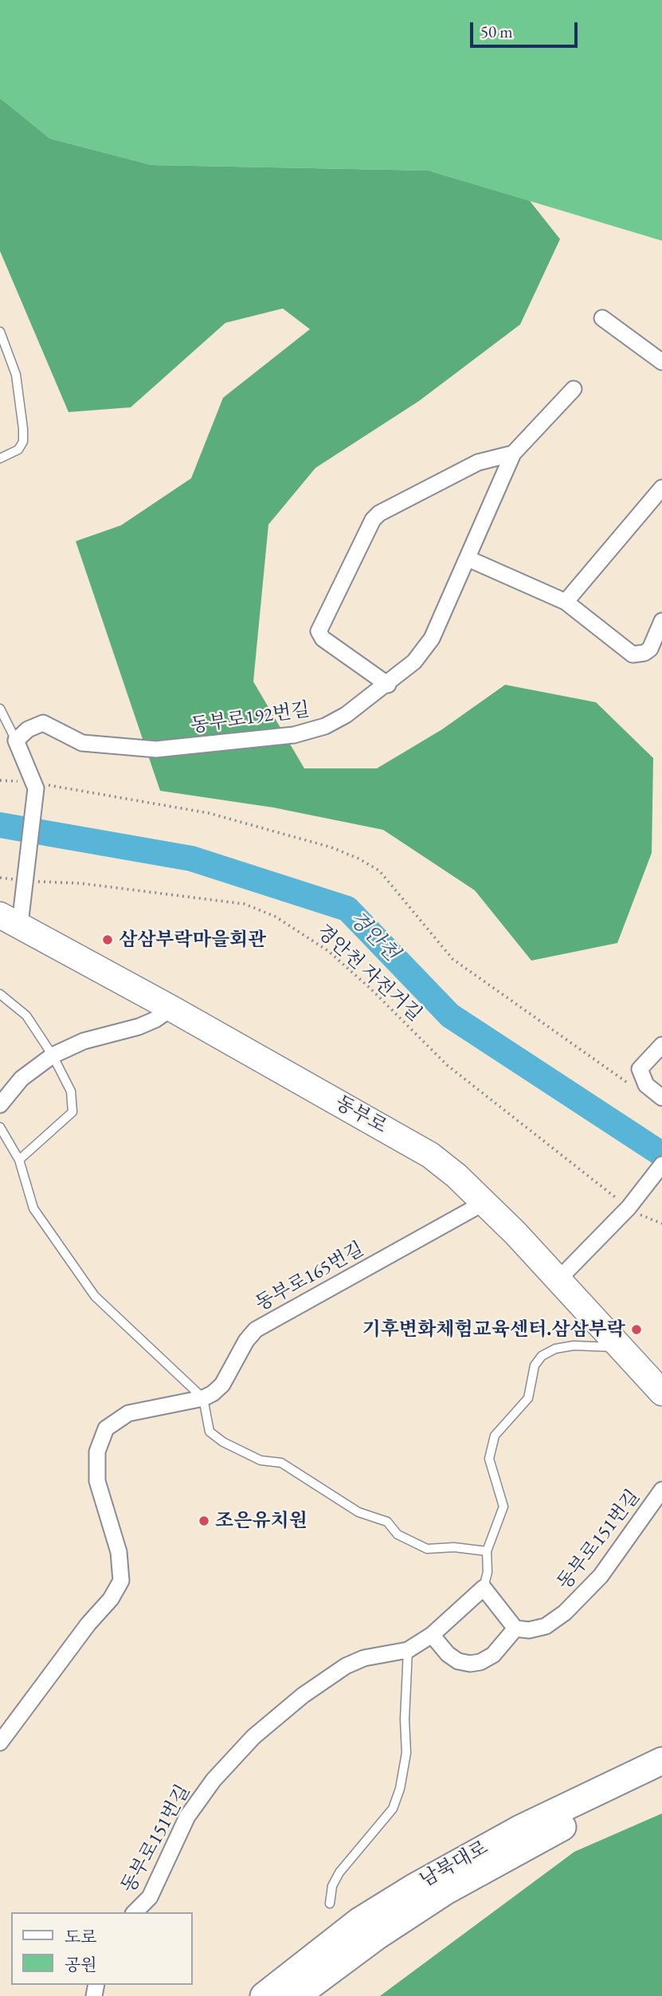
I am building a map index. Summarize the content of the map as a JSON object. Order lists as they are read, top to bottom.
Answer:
{
  "streets": {
    "highway": ["남북대로"],
    "main road": ["동부로"],
    "street": ["동부로192번길", "동부로165번길", "동부로151번길"],
    "path": ["경안천 자전거길"]
  },
  "crossings": [
    ["동부로", "동부로165번길"]
  ],
  "water": ["경안천"],
  "places": ["삼삼부락마을회관", "기후변화체험교육센터.삼삼부락", "조은유치원"],
  "legend": ["도로", "공원"],
  "scale_bar": "50 m"
}
